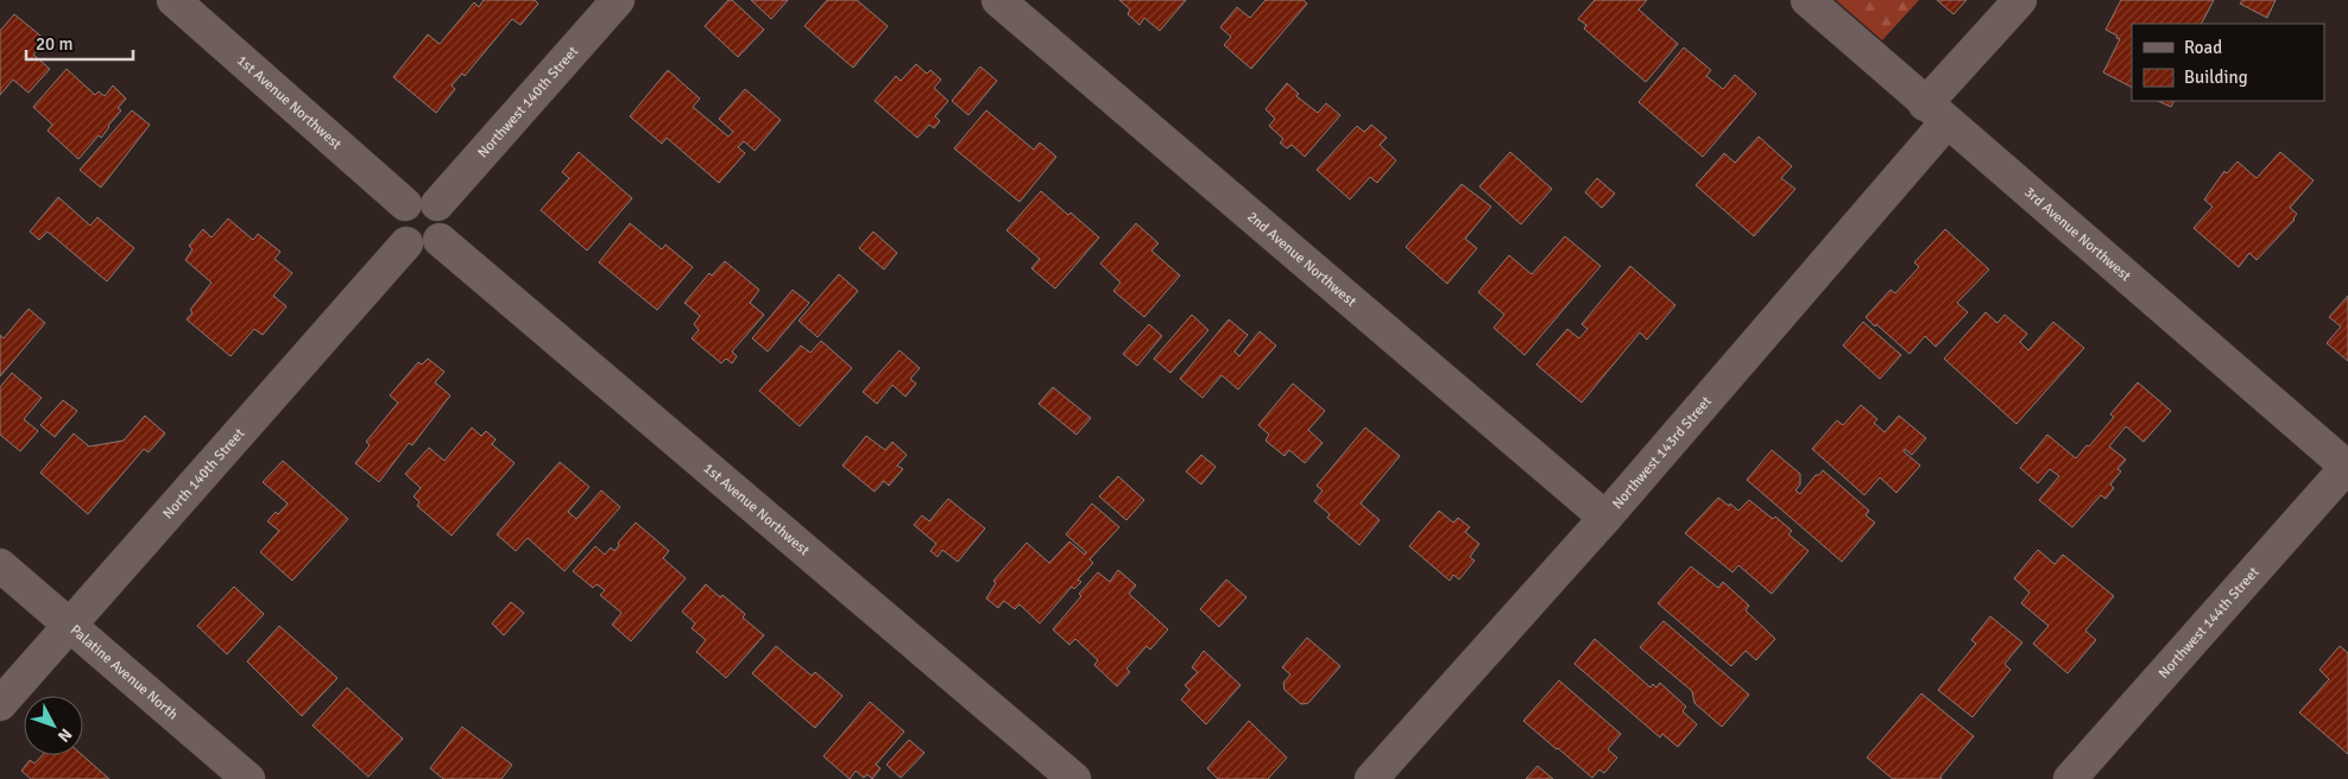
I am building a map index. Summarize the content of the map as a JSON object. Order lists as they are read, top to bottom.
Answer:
{
  "streets": {
    "street": [
      "1st Avenue Northwest",
      "Northwest 140th Street",
      "3rd Avenue Northwest",
      "2nd Avenue Northwest",
      "Northwest 143rd Street",
      "North 140th Street",
      "Northwest 144th Street",
      "Palatine Avenue North"
    ]
  },
  "crossings": [
    ["1st Avenue Northwest", "Northwest 140th Street"],
    ["1st Avenue Northwest", "North 140th Street"],
    ["Northwest 140th Street", "North 140th Street"],
    ["3rd Avenue Northwest", "Northwest 143rd Street"],
    ["3rd Avenue Northwest", "Northwest 144th Street"],
    ["2nd Avenue Northwest", "Northwest 143rd Street"],
    ["North 140th Street", "Palatine Avenue North"]
  ],
  "legend": ["Road", "Building"],
  "scale_bar": "20 m",
  "north": "bottom right"
}
